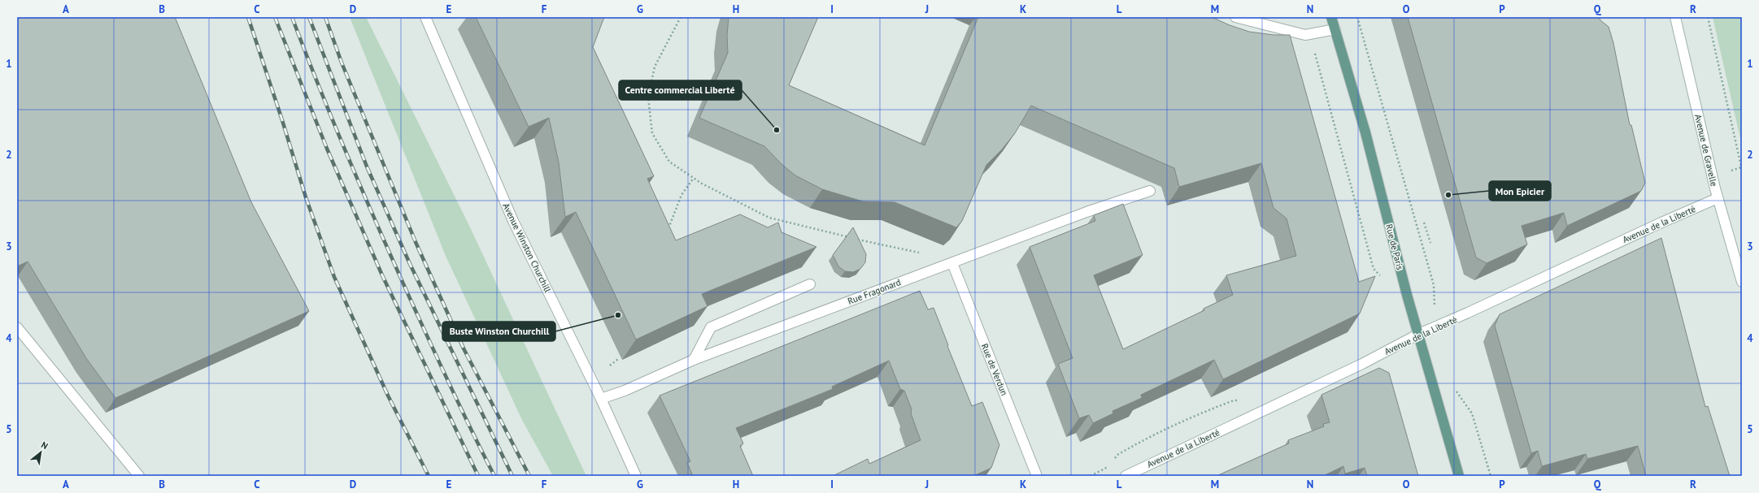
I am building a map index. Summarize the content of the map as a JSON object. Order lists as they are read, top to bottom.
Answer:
{
  "streets": {
    "main road": ["Rue de Paris"],
    "street": [
      "Avenue de Gravelle",
      "Avenue de la Liberté",
      "Avenue Winston Churchill",
      "Rue Fragonard",
      "Rue de Verdun"
    ]
  },
  "crossings": [
    ["Avenue de Gravelle", "Avenue de la Liberté"],
    ["Avenue de la Liberté", "Rue de Paris"],
    ["Avenue Winston Churchill", "Rue Fragonard"],
    ["Rue Fragonard", "Rue de Verdun"]
  ],
  "places": ["Centre commercial Liberté", "Mon Epicier", "Buste Winston Churchill"],
  "north": "top right",
  "grid": {
    "columns": [
      "A",
      "B",
      "C",
      "D",
      "E",
      "F",
      "G",
      "H",
      "I",
      "J",
      "K",
      "L",
      "M",
      "N",
      "O",
      "P",
      "Q",
      "R"
    ],
    "rows": [
      "1",
      "2",
      "3",
      "4",
      "5"
    ]
  }
}
